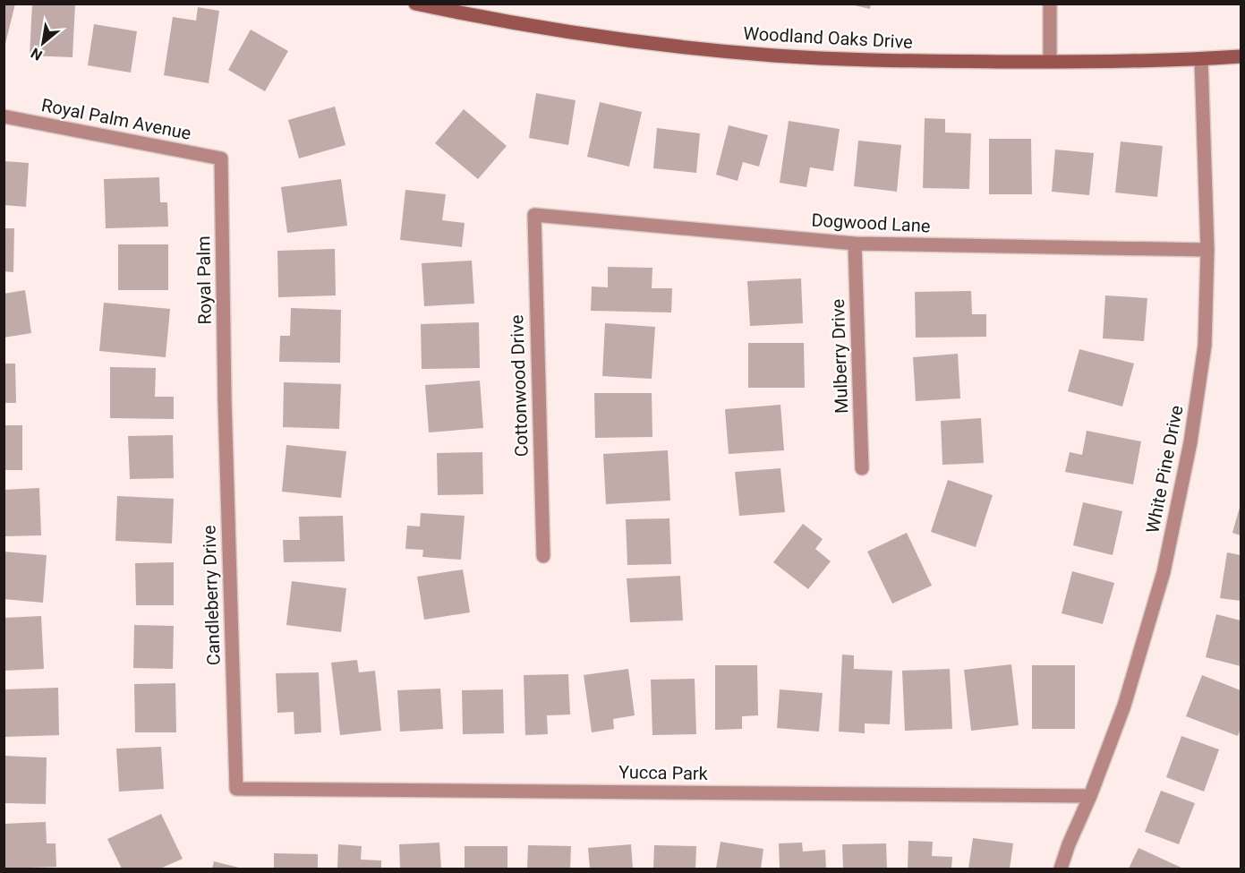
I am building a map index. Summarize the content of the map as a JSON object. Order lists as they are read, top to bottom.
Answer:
{
  "streets": {
    "street": [
      "Woodland Oaks Drive",
      "Royal Palm Avenue",
      "Dogwood Lane",
      "Royal Palm",
      "Mulberry Drive",
      "Cottonwood Drive",
      "White Pine Drive",
      "Candleberry Drive",
      "Yucca Park"
    ]
  },
  "crossings": [
    ["Woodland Oaks Drive", "White Pine Drive"],
    ["Royal Palm Avenue", "Royal Palm"],
    ["Dogwood Lane", "Mulberry Drive"],
    ["Dogwood Lane", "Cottonwood Drive"],
    ["Dogwood Lane", "White Pine Drive"],
    ["Royal Palm", "Candleberry Drive"],
    ["White Pine Drive", "Yucca Park"],
    ["Candleberry Drive", "Yucca Park"]
  ],
  "north": "bottom left"
}
